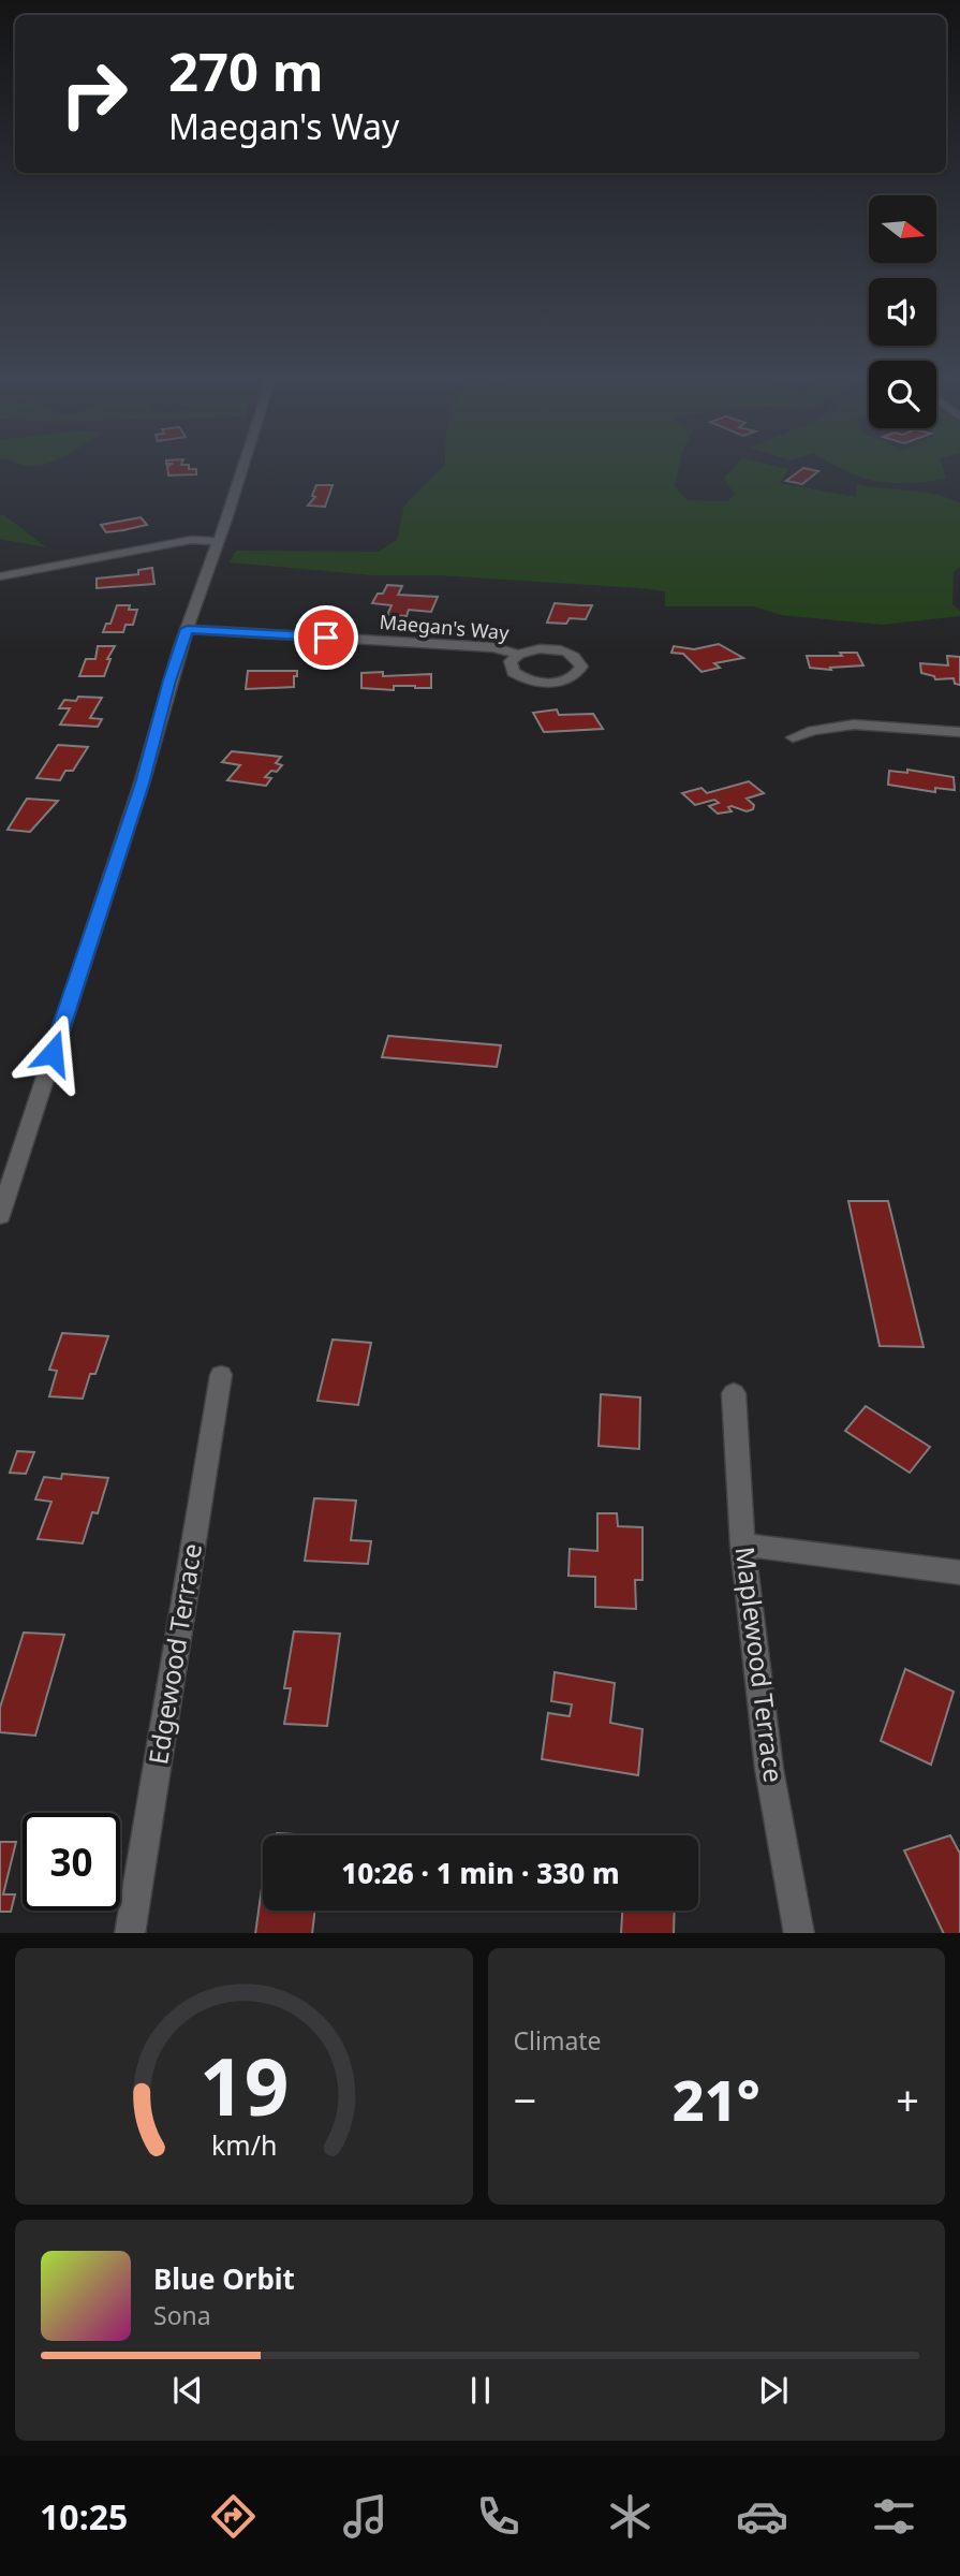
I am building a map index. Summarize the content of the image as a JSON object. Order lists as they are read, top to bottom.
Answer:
{
  "streets": {
    "street": ["Maegan's Way", "Edgewood Terrace", "Maplewood Terrace"]
  },
  "north": "right",
  "page": {
    "turn": ["270 m", "Maegan's Way"],
    "limit": "30",
    "trip": "10:26 · 1 min · 330 m",
    "tile": "Climate",
    "heat": ["−", "21°", "+"],
    "song": ["Blue Orbit", "Sona"],
    "tabs": "10:25",
    "gauge": ["19", "km/h"]
  }
}
